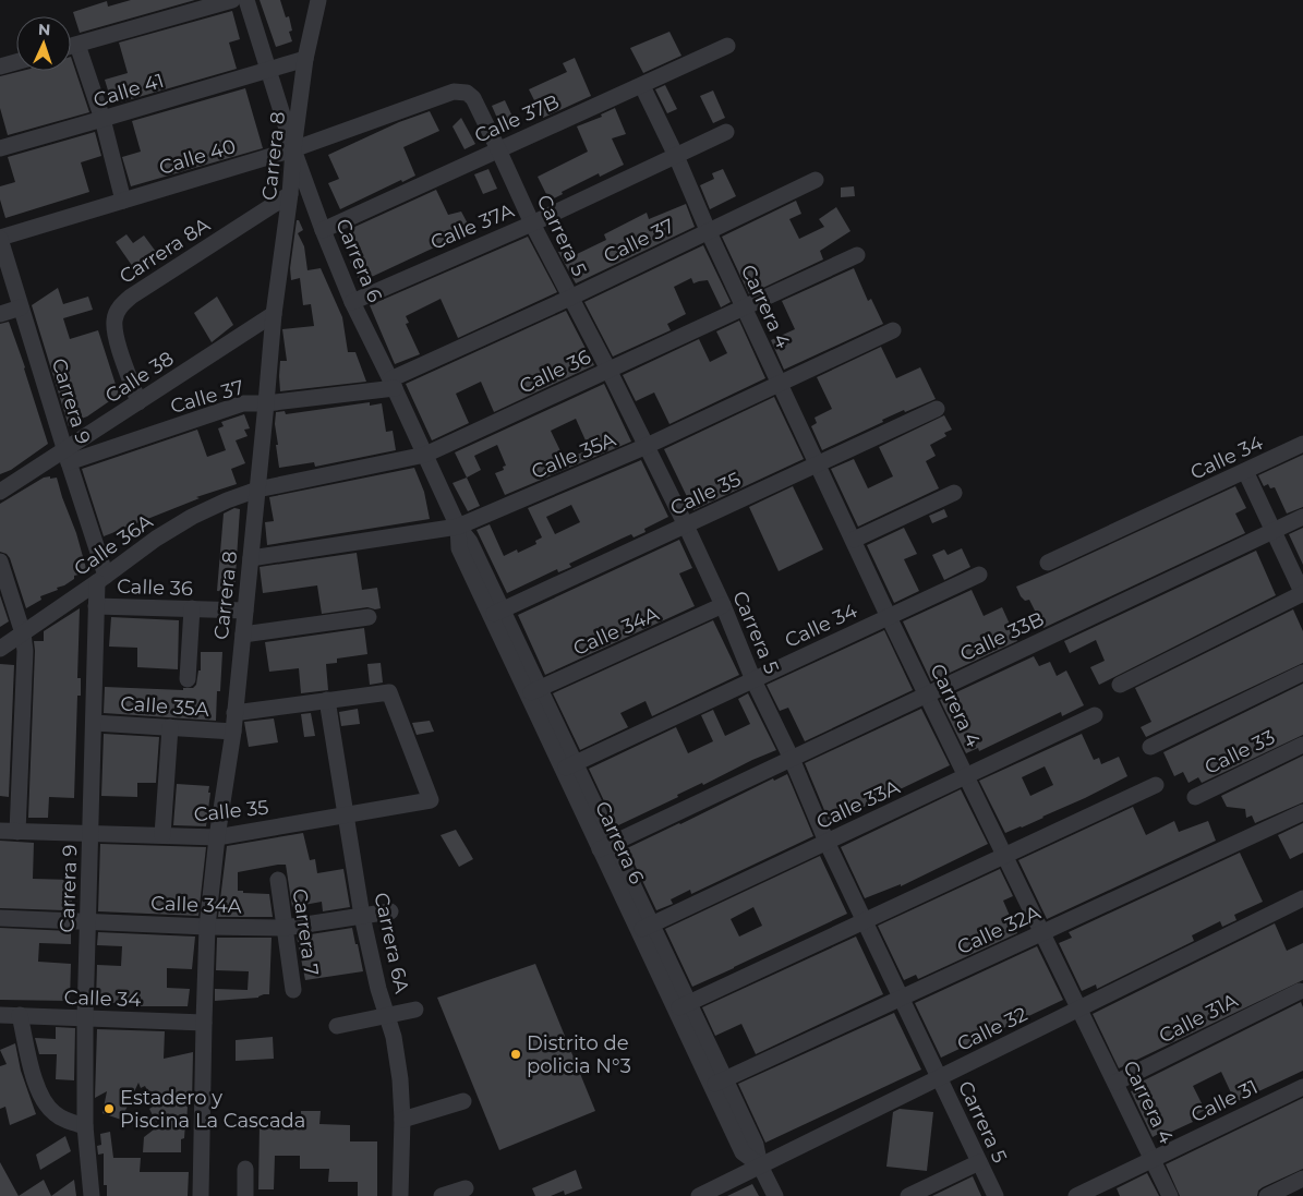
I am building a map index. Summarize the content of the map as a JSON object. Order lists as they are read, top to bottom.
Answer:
{
  "streets": {
    "street": [
      "Calle 41",
      "Calle 37B",
      "Carrera 8",
      "Calle 40",
      "Calle 37A",
      "Carrera 5",
      "Calle 37",
      "Carrera 8A",
      "Carrera 6",
      "Carrera 4",
      "Calle 36",
      "Calle 38",
      "Carrera 9",
      "Calle 35A",
      "Calle 34",
      "Calle 35",
      "Calle 36A",
      "Calle 34A",
      "Calle 33B",
      "Calle 33",
      "Calle 33A",
      "Calle 32A",
      "Carrera 7",
      "Carrera 6A",
      "Calle 31A",
      "Calle 32",
      "Calle 31"
    ]
  },
  "crossings": [
    ["Calle 41", "Carrera 8"],
    ["Calle 41", "Carrera 6"],
    ["Calle 37B", "Carrera 5"],
    ["Calle 37B", "Carrera 6"],
    ["Calle 37B", "Carrera 4"],
    ["Carrera 8", "Calle 40"],
    ["Carrera 8", "Calle 37"],
    ["Carrera 8", "Carrera 8A"],
    ["Carrera 8", "Carrera 6"],
    ["Carrera 8", "Calle 36"],
    ["Carrera 8", "Calle 38"],
    ["Carrera 8", "Calle 35A"],
    ["Carrera 8", "Calle 34"],
    ["Carrera 8", "Calle 35"],
    ["Carrera 8", "Calle 36A"],
    ["Carrera 8", "Calle 34A"],
    ["Calle 40", "Carrera 5"],
    ["Calle 40", "Carrera 6"],
    ["Calle 40", "Carrera 9"],
    ["Calle 37A", "Carrera 5"],
    ["Calle 37A", "Carrera 6"],
    ["Calle 37A", "Carrera 4"],
    ["Carrera 5", "Calle 37"],
    ["Carrera 5", "Calle 36"],
    ["Carrera 5", "Calle 35A"],
    ["Carrera 5", "Calle 34"],
    ["Carrera 5", "Calle 35"],
    ["Carrera 5", "Calle 34A"],
    ["Carrera 5", "Calle 33B"],
    ["Carrera 5", "Calle 33A"],
    ["Carrera 5", "Calle 32A"],
    ["Carrera 5", "Calle 32"],
    ["Calle 37", "Carrera 6"],
    ["Calle 37", "Carrera 4"],
    ["Calle 37", "Calle 38"],
    ["Calle 37", "Carrera 9"],
    ["Carrera 8A", "Calle 38"],
    ["Carrera 6", "Calle 36"],
    ["Carrera 6", "Calle 35A"],
    ["Carrera 6", "Calle 34"],
    ["Carrera 6", "Calle 35"],
    ["Carrera 6", "Calle 34A"],
    ["Carrera 6", "Calle 33B"],
    ["Carrera 6", "Calle 33A"],
    ["Carrera 6", "Calle 32A"],
    ["Carrera 6", "Calle 32"],
    ["Carrera 4", "Calle 36"],
    ["Carrera 4", "Calle 35A"],
    ["Carrera 4", "Calle 34"],
    ["Carrera 4", "Calle 35"],
    ["Carrera 4", "Calle 33B"],
    ["Carrera 4", "Calle 33A"],
    ["Carrera 4", "Calle 32A"],
    ["Carrera 4", "Calle 31A"],
    ["Carrera 4", "Calle 32"],
    ["Carrera 4", "Calle 31"],
    ["Calle 36", "Carrera 9"],
    ["Calle 36", "Calle 36A"],
    ["Calle 38", "Carrera 9"],
    ["Carrera 9", "Calle 35A"],
    ["Carrera 9", "Calle 34"],
    ["Carrera 9", "Calle 35"],
    ["Carrera 9", "Calle 36A"],
    ["Carrera 9", "Calle 34A"],
    ["Calle 35A", "Calle 35"],
    ["Calle 35A", "Carrera 6A"],
    ["Calle 35", "Carrera 6A"],
    ["Calle 34A", "Carrera 7"],
    ["Calle 34A", "Carrera 6A"]
  ],
  "places": ["Distrito de policia N°3", "Estadero y Piscina La Cascada"],
  "north": "top"
}
